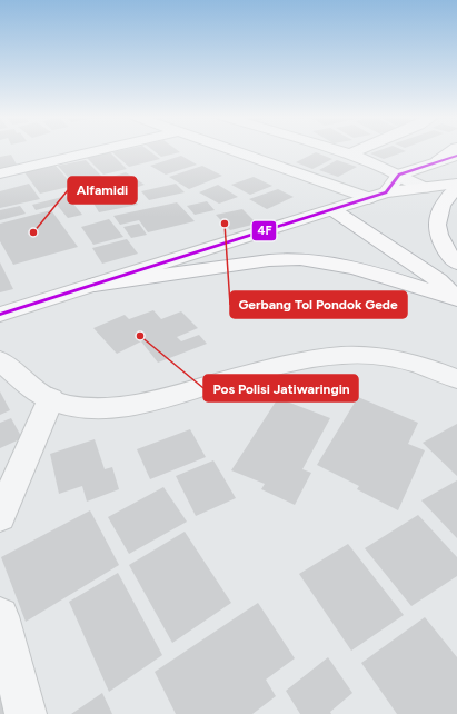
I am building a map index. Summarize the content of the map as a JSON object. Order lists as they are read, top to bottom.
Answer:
{
  "places": ["Gerbang Tol Pondok Gede", "Alfamidi", "Pos Polisi Jatiwaringin"],
  "lines": ["transit line 4F"]
}
